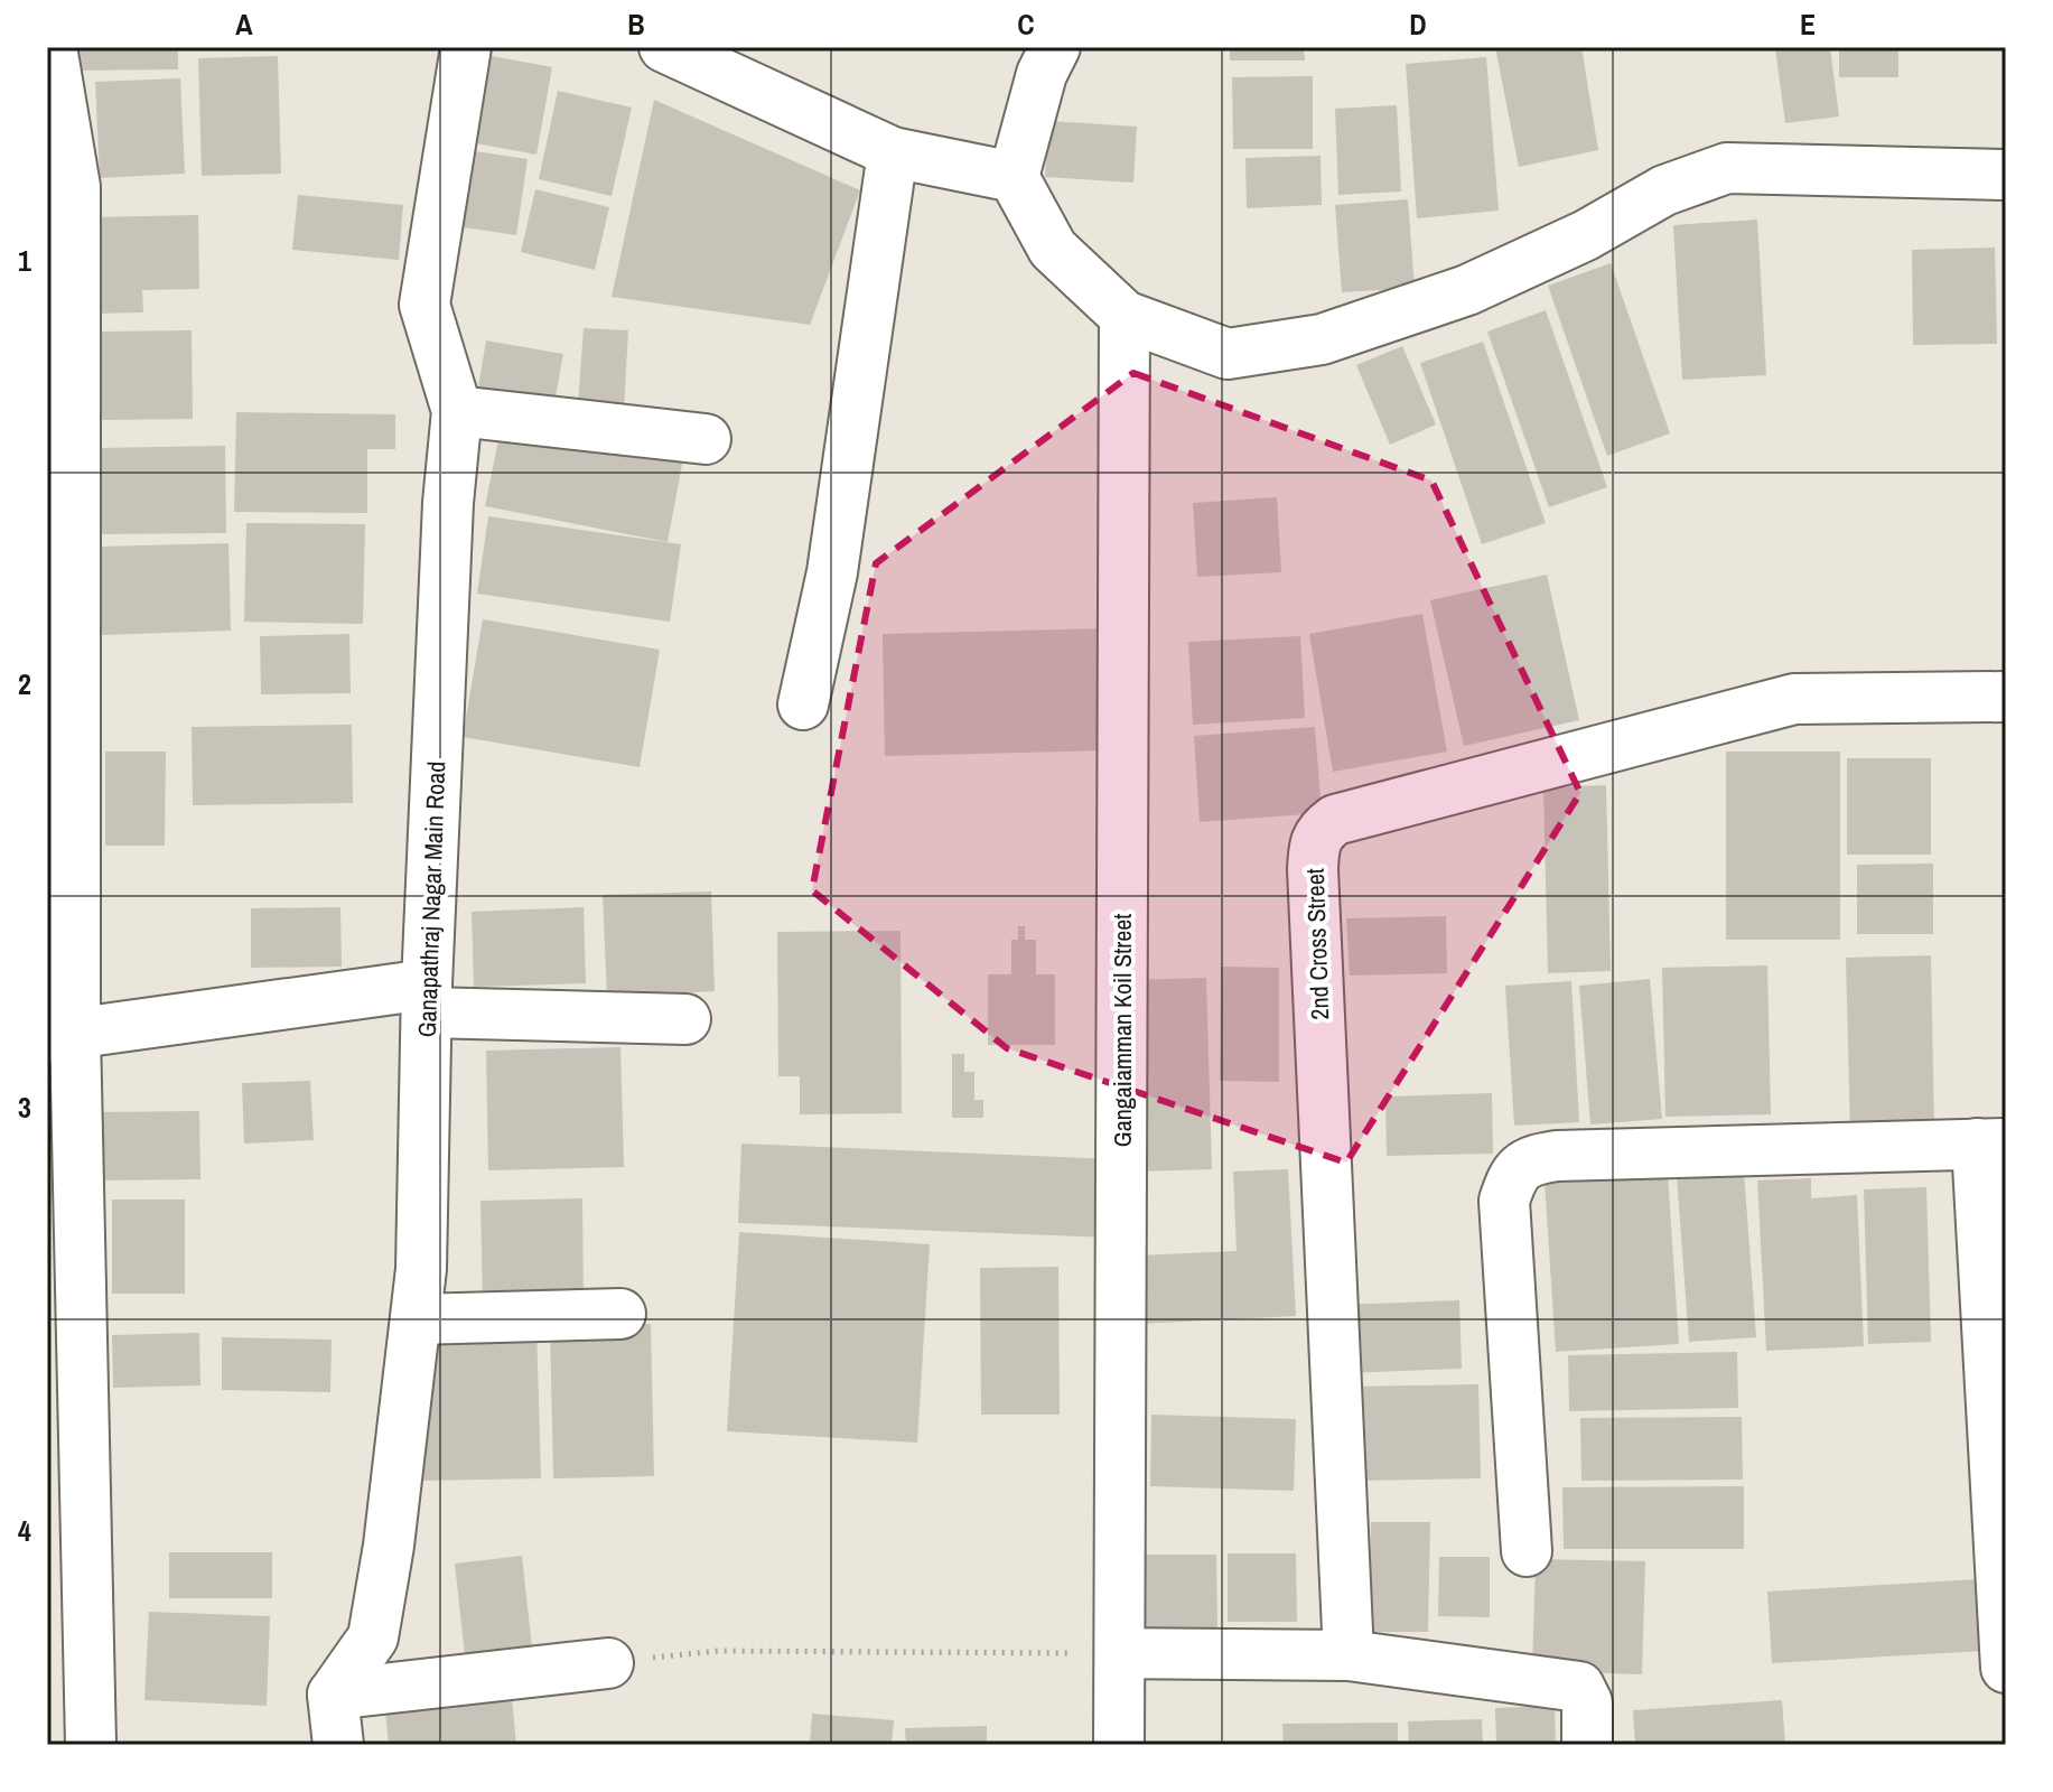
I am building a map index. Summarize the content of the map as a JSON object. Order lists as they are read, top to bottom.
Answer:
{
  "streets": {
    "street": ["Ganapathraj Nagar Main Road", "2nd Cross Street", "Gangaiamman Koil Street"]
  },
  "grid": {
    "columns": [
      "A",
      "B",
      "C",
      "D",
      "E"
    ],
    "rows": [
      "1",
      "2",
      "3",
      "4"
    ]
  }
}
